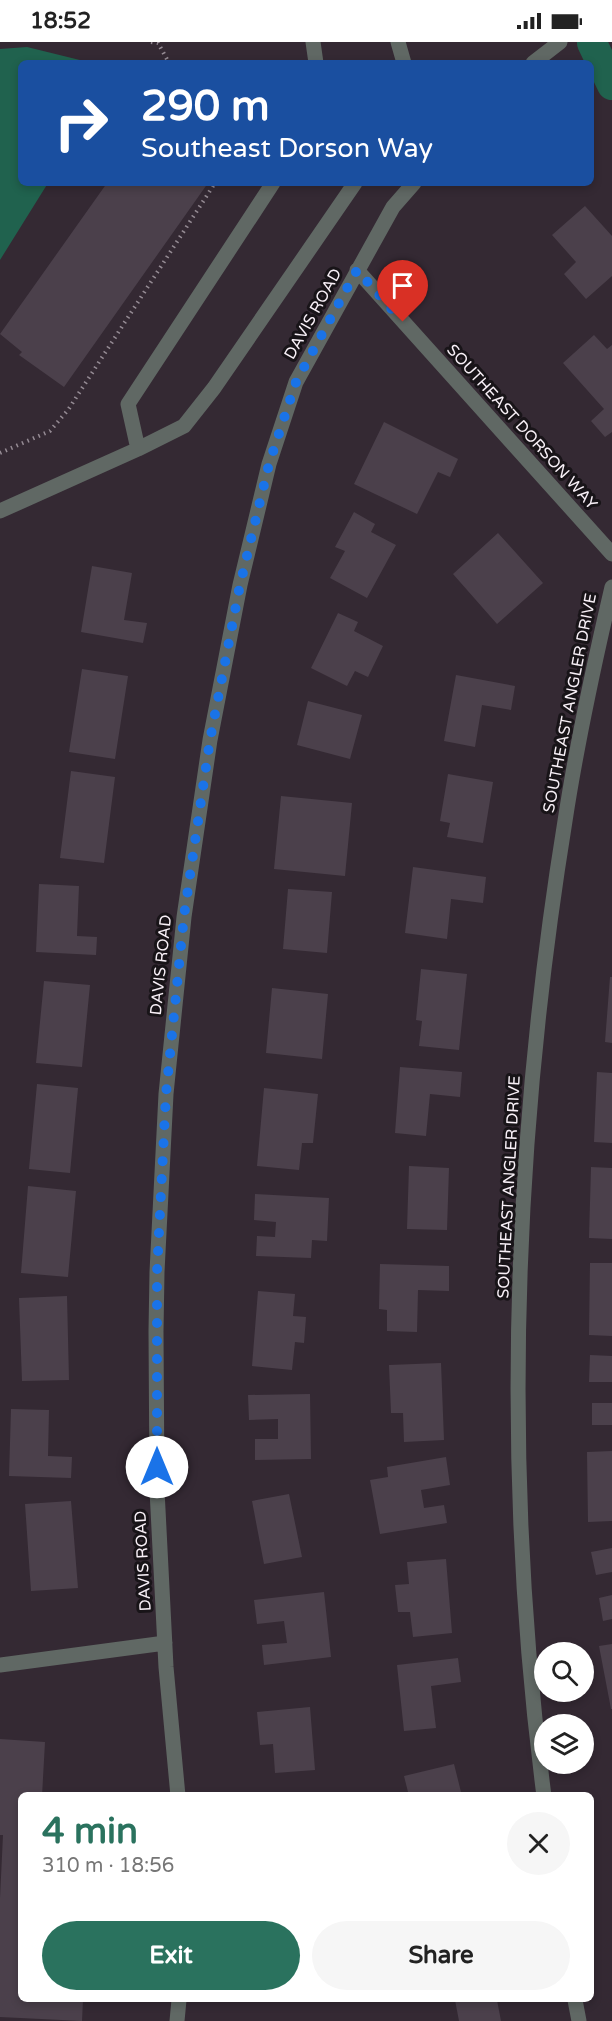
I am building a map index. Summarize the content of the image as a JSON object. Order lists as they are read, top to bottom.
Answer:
{
  "streets": {
    "street": ["DAVIS ROAD", "SOUTHEAST DORSON WAY", "SOUTHEAST ANGLER DRIVE"]
  },
  "crossings": [
    ["DAVIS ROAD", "SOUTHEAST DORSON WAY"]
  ],
  "page": {
    "status": "18:52",
    "turn": ["290 m", "Southeast Dorson Way"],
    "heading": ["4 min", "310 m · 18:56"],
    "buttons": ["Exit", "Share"]
  }
}
